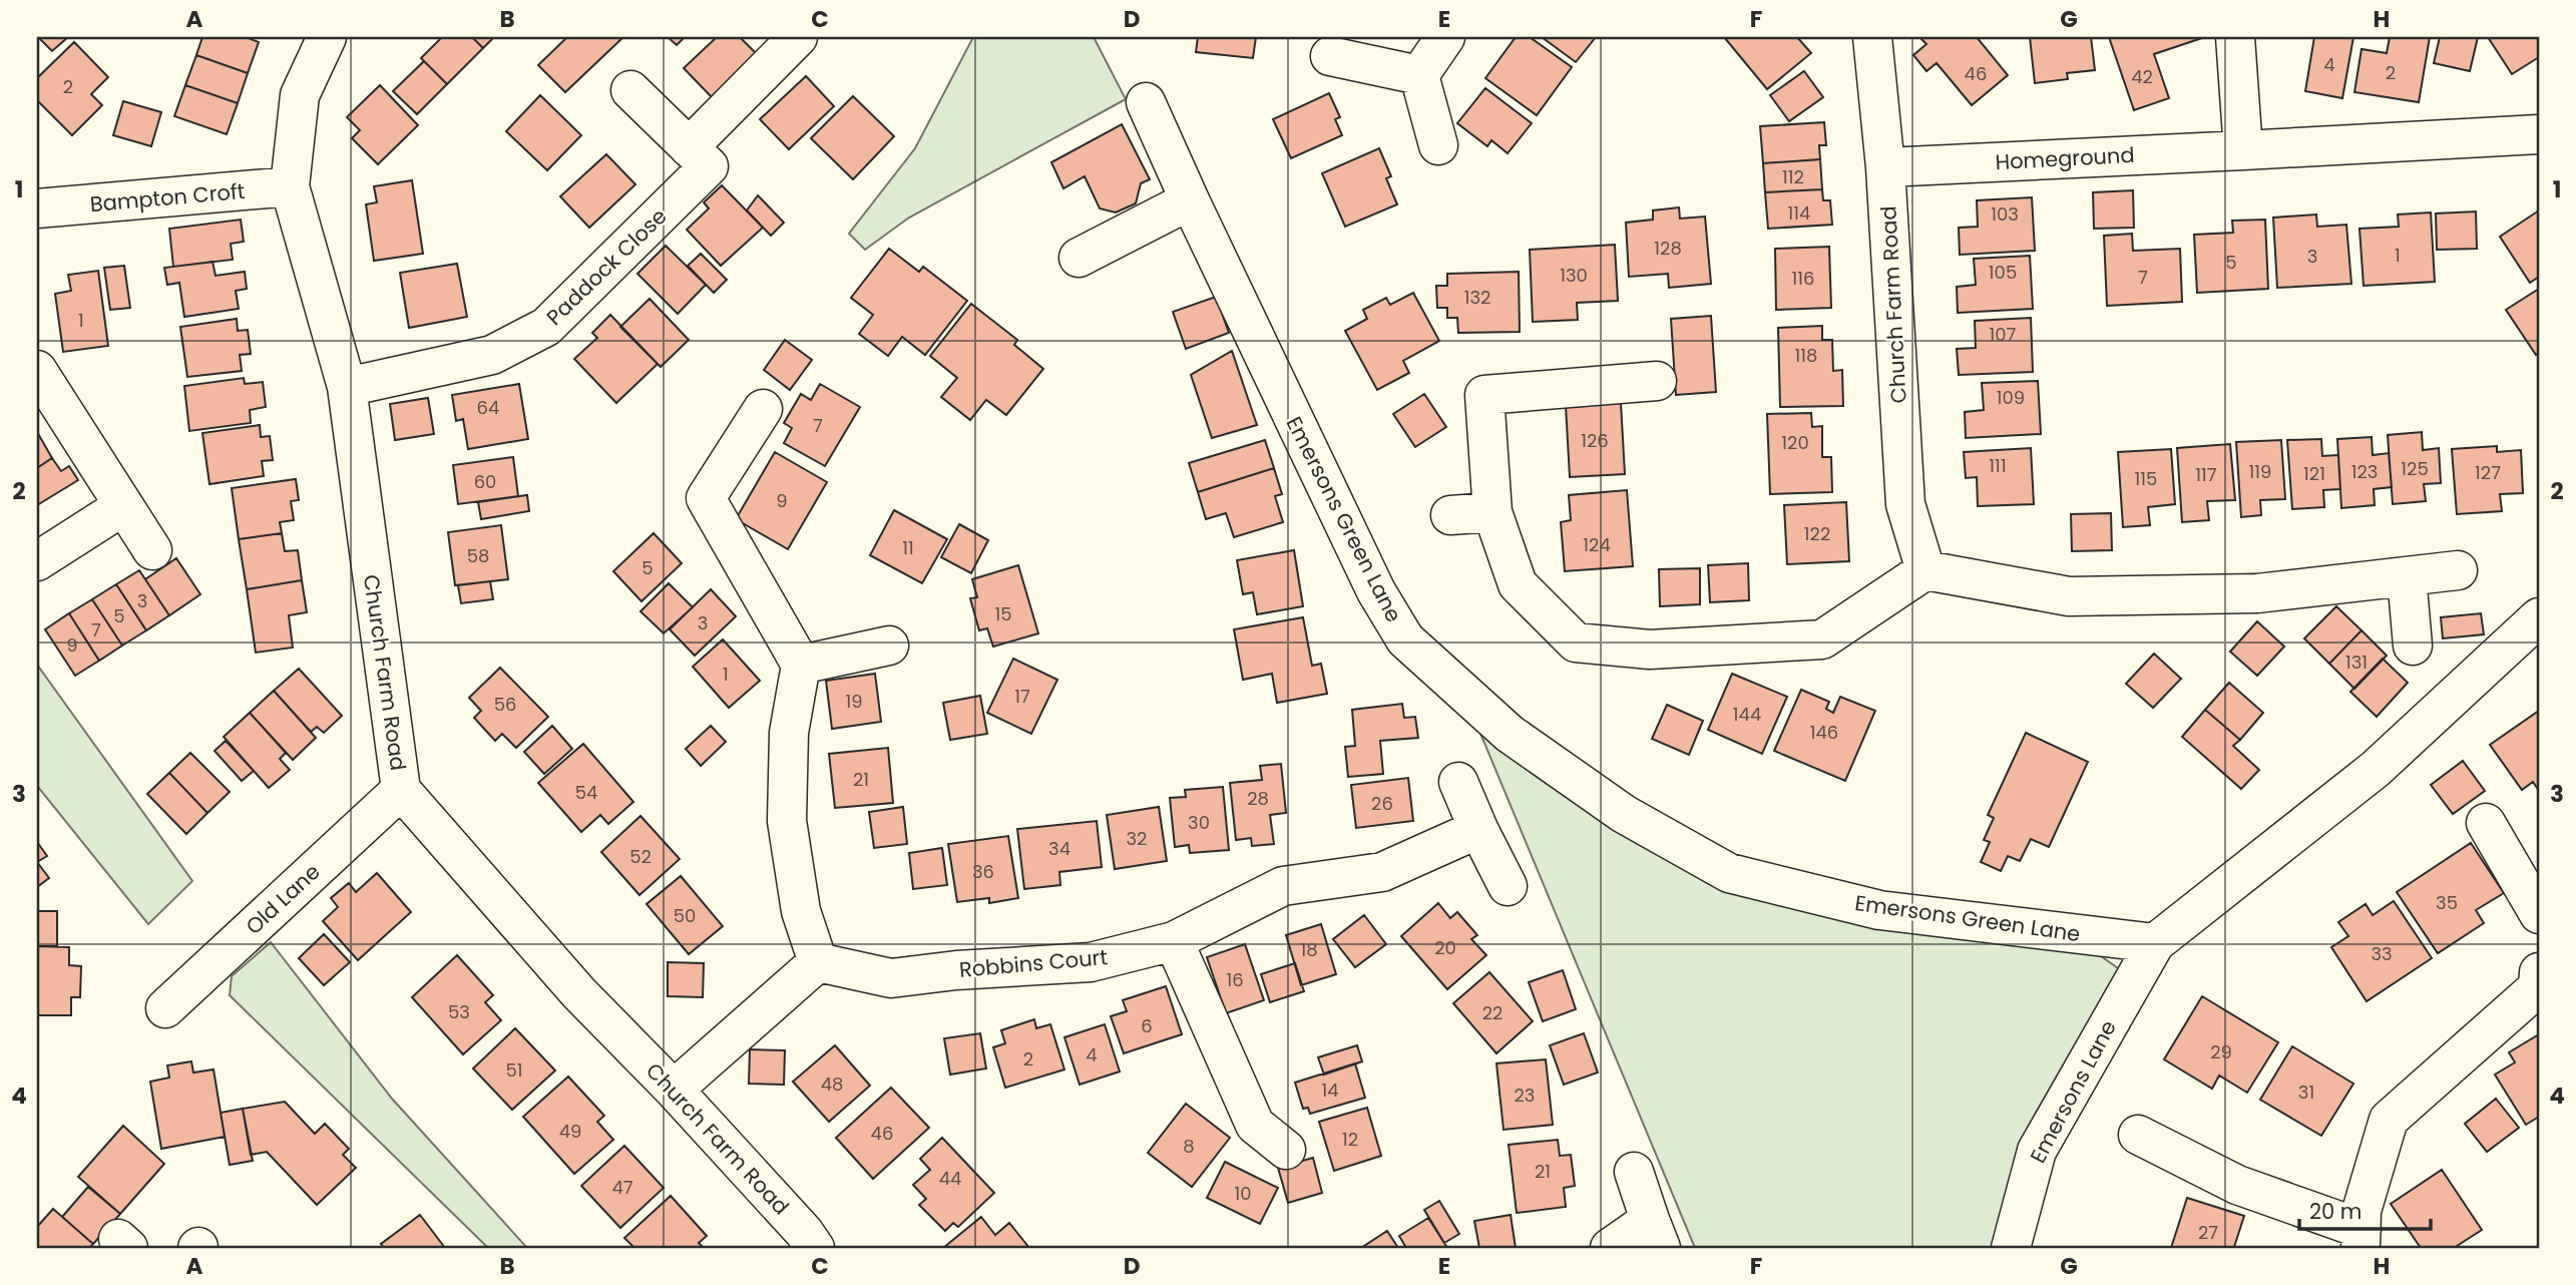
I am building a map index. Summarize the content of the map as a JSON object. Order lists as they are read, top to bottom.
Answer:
{
  "streets": {
    "street": [
      "Homeground",
      "Bampton Croft",
      "Paddock Close",
      "Church Farm Road",
      "Emersons Green Lane",
      "Old Lane",
      "Robbins Court",
      "Emersons Lane"
    ]
  },
  "crossings": [
    ["Homeground", "Church Farm Road"],
    ["Bampton Croft", "Church Farm Road"],
    ["Paddock Close", "Church Farm Road"],
    ["Church Farm Road", "Old Lane"],
    ["Emersons Green Lane", "Emersons Lane"]
  ],
  "house_numbers": [
    "4",
    "2",
    "46",
    "42",
    "2",
    "112",
    "114",
    "103",
    "128",
    "1",
    "3",
    "5",
    "105",
    "130",
    "7",
    "116",
    "132",
    "1",
    "107",
    "118",
    "109",
    "64",
    "7",
    "126",
    "120",
    "111",
    "125",
    "119",
    "123",
    "127",
    "121",
    "117",
    "115",
    "60",
    "9",
    "122",
    "124",
    "11",
    "58",
    "5",
    "3",
    "15",
    "5",
    "3",
    "7",
    "9",
    "131",
    "1",
    "17",
    "19",
    "56",
    "144",
    "146",
    "21",
    "54",
    "28",
    "26",
    "30",
    "32",
    "34",
    "52",
    "36",
    "35",
    "50",
    "20",
    "18",
    "33",
    "16",
    "53",
    "22",
    "6",
    "29",
    "4",
    "2",
    "51",
    "48",
    "14",
    "31",
    "23",
    "49",
    "46",
    "12",
    "8",
    "21",
    "44",
    "47",
    "10",
    "27"
  ],
  "scale_bar": "20 m",
  "grid": {
    "columns": [
      "A",
      "B",
      "C",
      "D",
      "E",
      "F",
      "G",
      "H"
    ],
    "rows": [
      "1",
      "2",
      "3",
      "4"
    ]
  }
}
